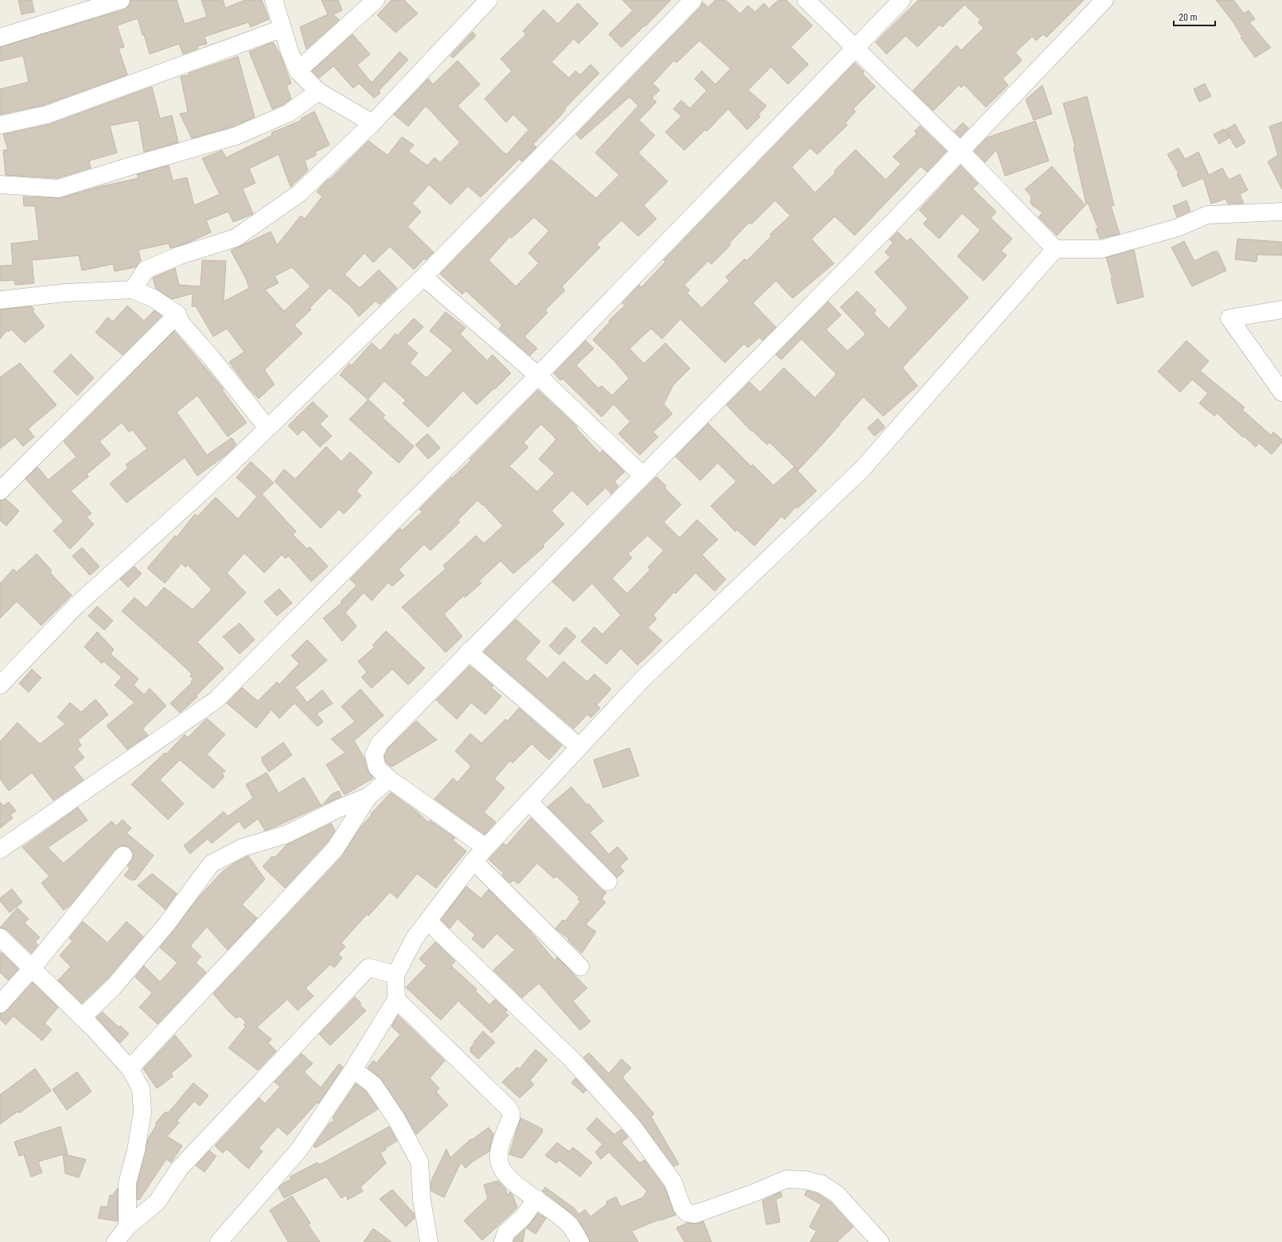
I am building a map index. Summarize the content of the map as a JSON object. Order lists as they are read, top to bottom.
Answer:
{
  "scale_bar": "20 m"
}
